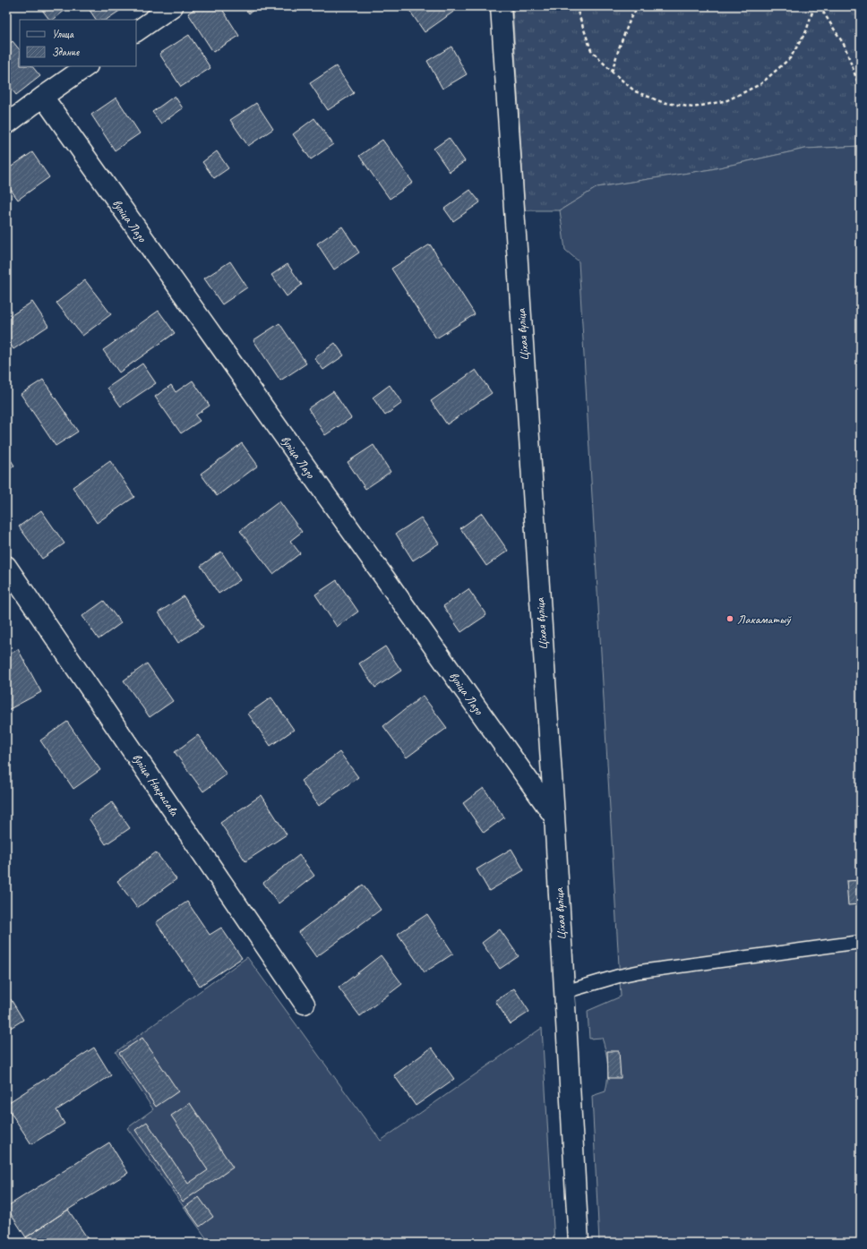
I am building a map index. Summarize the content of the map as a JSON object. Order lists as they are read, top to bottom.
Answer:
{
  "streets": {
    "street": ["вуліца Лазо", "Ціхая вуліца", "вуліца Някрасава"]
  },
  "crossings": [
    ["вуліца Лазо", "Ціхая вуліца"]
  ],
  "places": ["Лакаматыў"],
  "legend": ["Улица", "Здание"]
}
